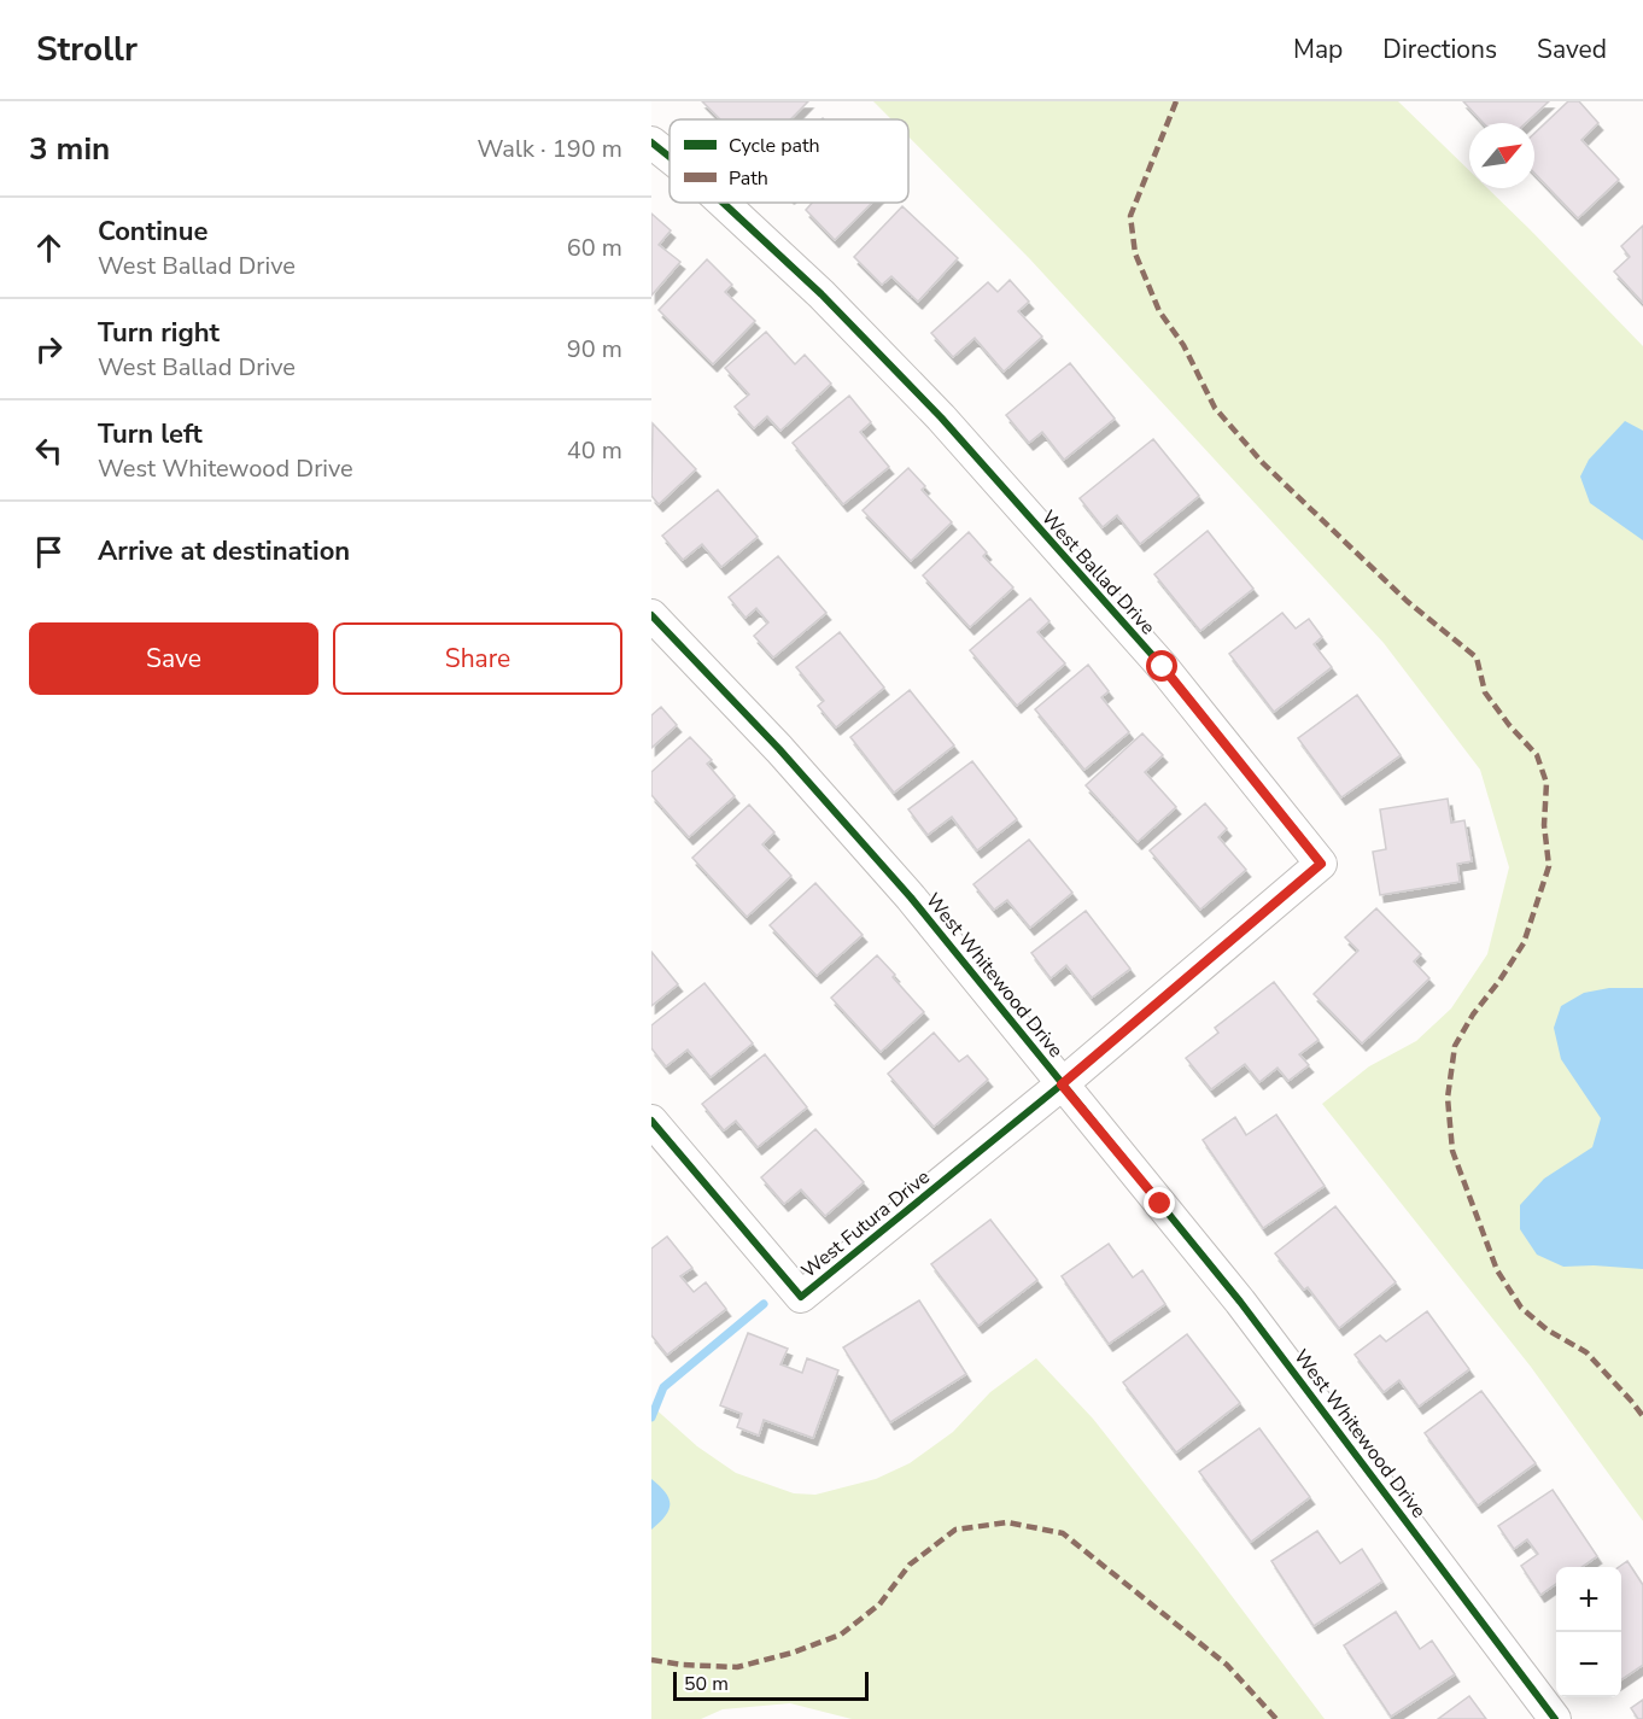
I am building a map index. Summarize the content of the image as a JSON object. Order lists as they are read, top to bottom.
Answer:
{
  "streets": {
    "street": ["West Ballad Drive", "West Whitewood Drive", "West Futura Drive"]
  },
  "crossings": [
    ["West Ballad Drive", "West Whitewood Drive"],
    ["West Ballad Drive", "West Futura Drive"],
    ["West Whitewood Drive", "West Futura Drive"]
  ],
  "legend": ["Cycle path", "Path"],
  "scale_bar": "50 m",
  "north": "top right",
  "page": {
    "header": "Strollr",
    "nav": ["Map", "Directions", "Saved"],
    "heading": ["3 min", "Walk · 190 m"],
    "list": [
      ["Continue", "West Ballad Drive", "60 m"],
      ["Turn right", "West Ballad Drive", "90 m"],
      ["Turn left", "West Whitewood Drive", "40 m"],
      "Arrive at destination"
    ],
    "buttons": ["Save", "Share"],
    "map_buttons": ["+", "−"],
    "scale": "50 m"
  }
}
